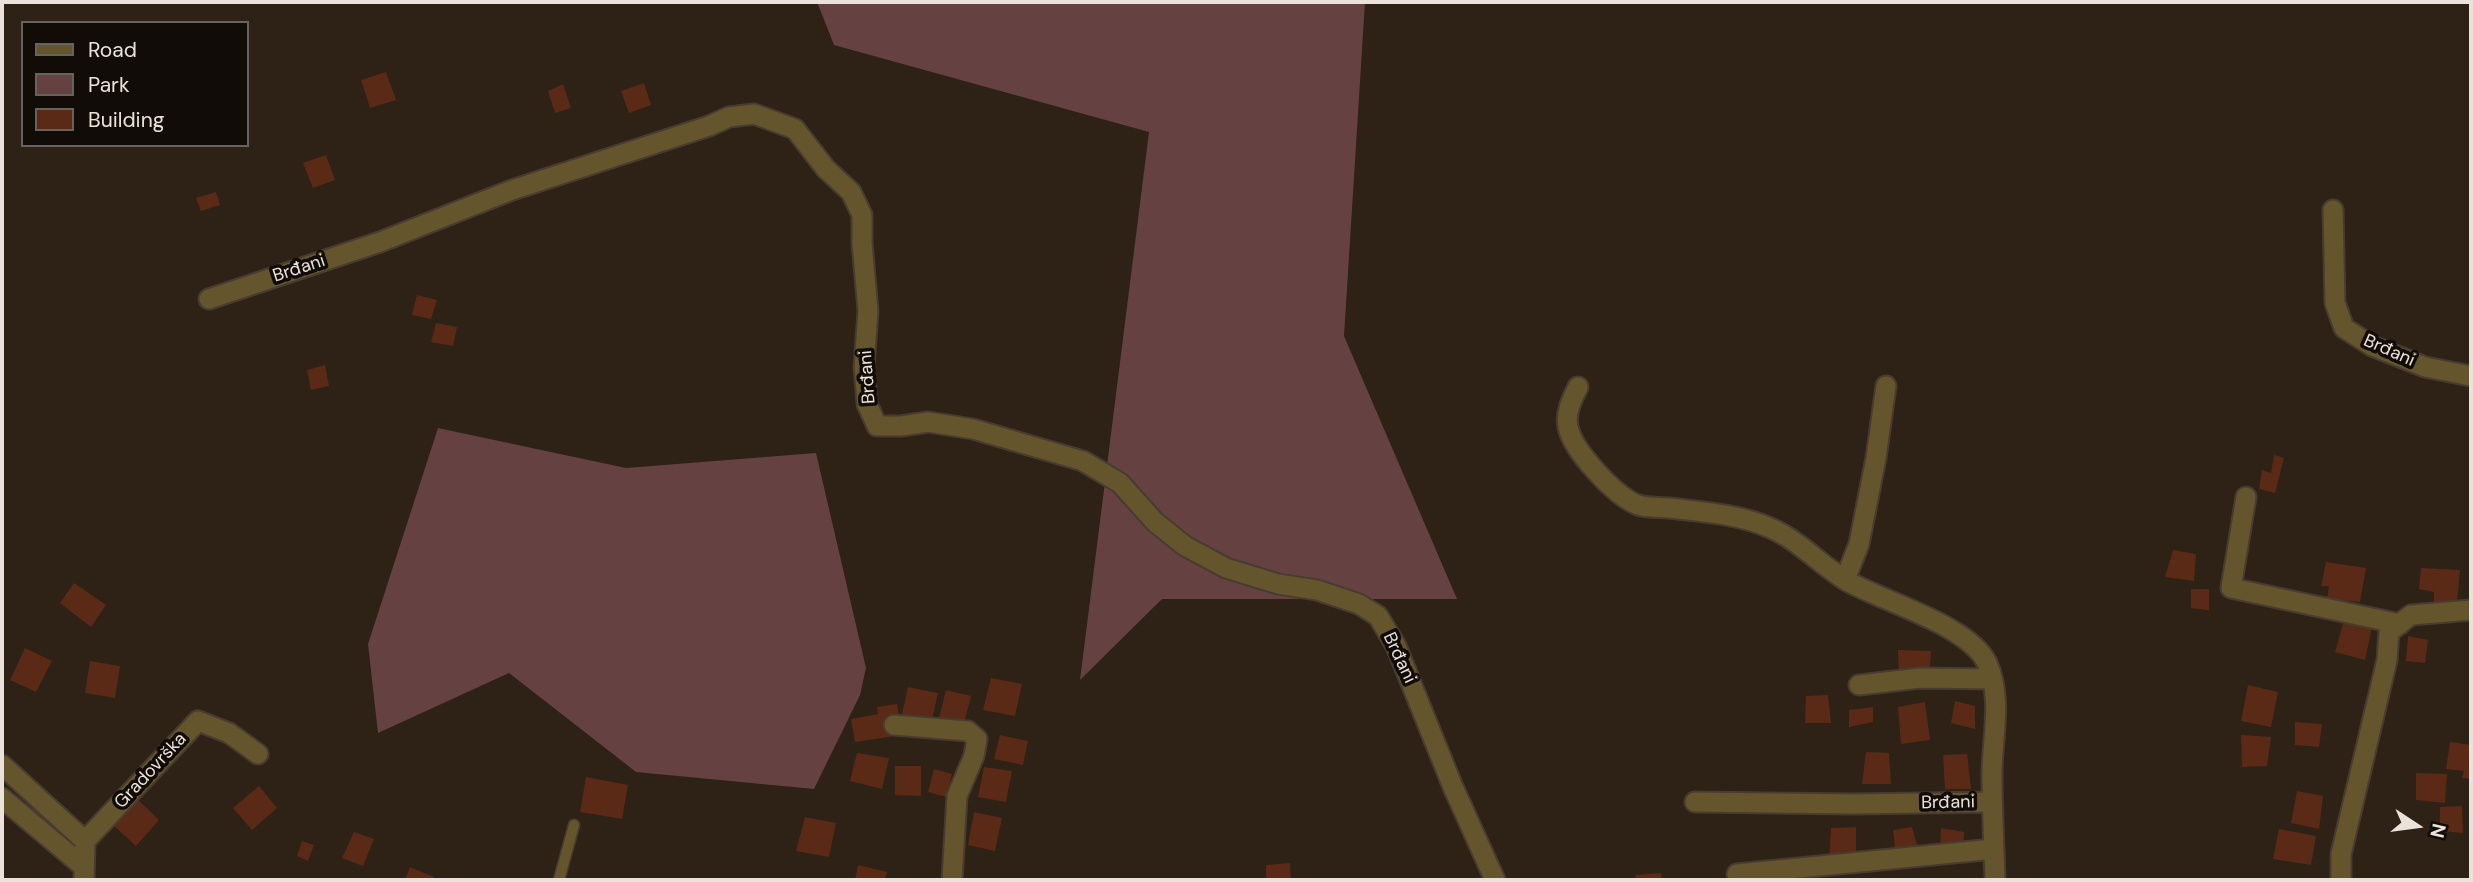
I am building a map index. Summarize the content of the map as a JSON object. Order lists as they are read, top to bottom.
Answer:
{
  "streets": {
    "street": ["Brđani", "Gradovrška"]
  },
  "legend": ["Road", "Park", "Building"],
  "north": "right"
}
